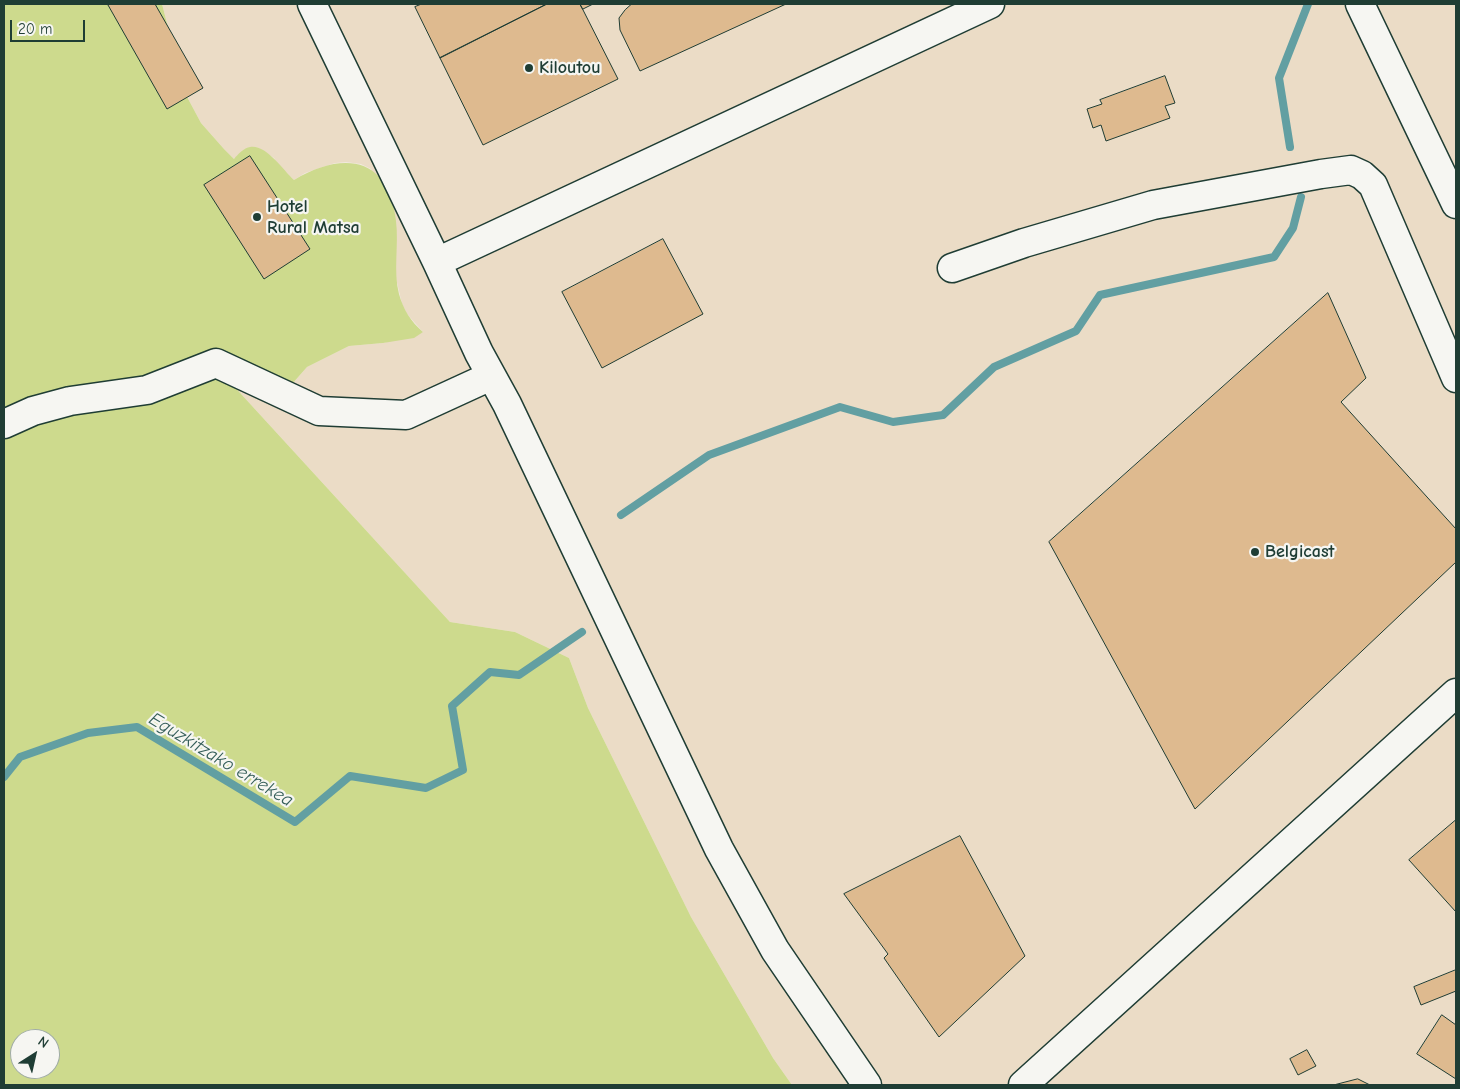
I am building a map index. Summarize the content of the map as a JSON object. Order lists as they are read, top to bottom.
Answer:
{
  "water": ["Eguzkitzako errekea"],
  "places": ["Kiloutou", "Hotel Rural Matsa", "Belgicast"],
  "scale_bar": "20 m",
  "north": "top right"
}
